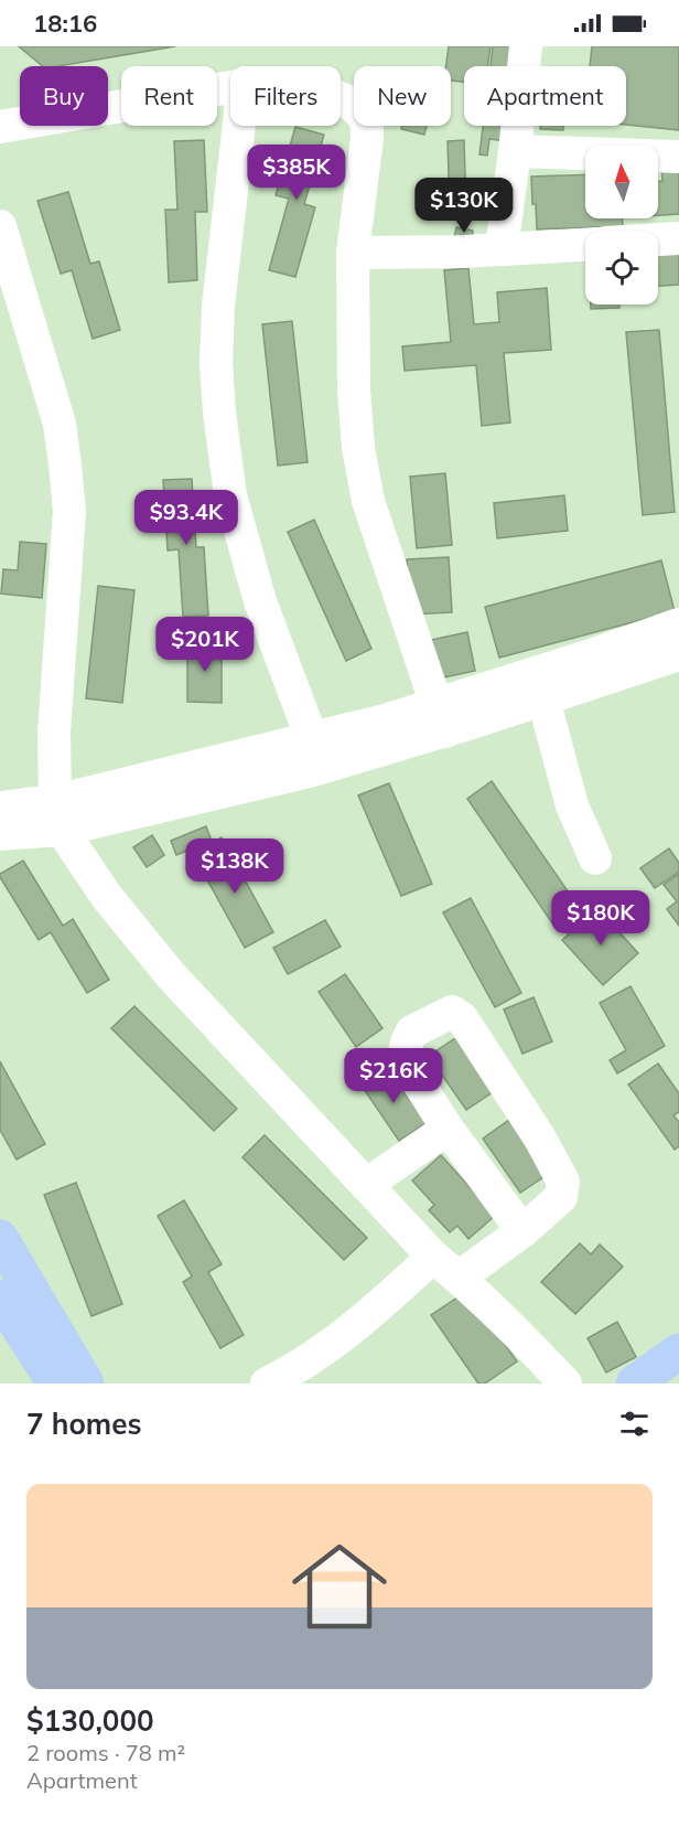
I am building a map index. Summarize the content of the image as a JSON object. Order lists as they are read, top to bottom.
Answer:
{
  "north": "top",
  "page": {
    "status": "18:16",
    "chip": [
      "Buy",
      "Rent",
      "Filters",
      "New",
      "Apartment"
    ],
    "price": [
      "$385K",
      "$130K",
      "$93.4K",
      "$201K",
      "$138K",
      "$180K",
      "$216K"
    ],
    "heading": "7 homes",
    "list": [
      {
        "name": "$130,000",
        "note": "2 rooms · 78 m² · Apartment"
      }
    ]
  }
}
